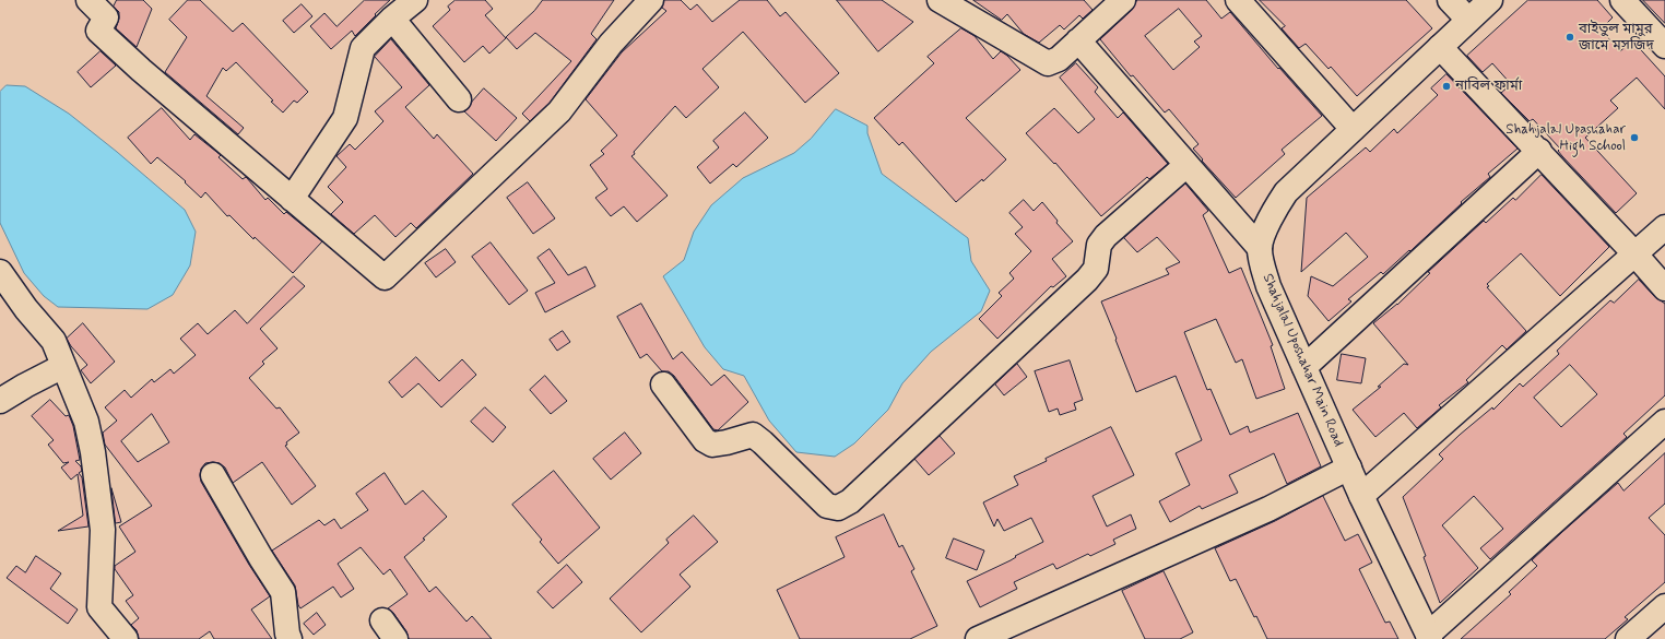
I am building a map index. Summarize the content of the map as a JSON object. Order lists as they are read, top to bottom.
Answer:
{
  "streets": {
    "street": ["Shahjalal Uposhahar Main Road"]
  },
  "places": ["বাইতুল মামুর জামে মসজিদ", "নাবিল ফার্মা", "Shahjalal Upashahar High School"]
}
